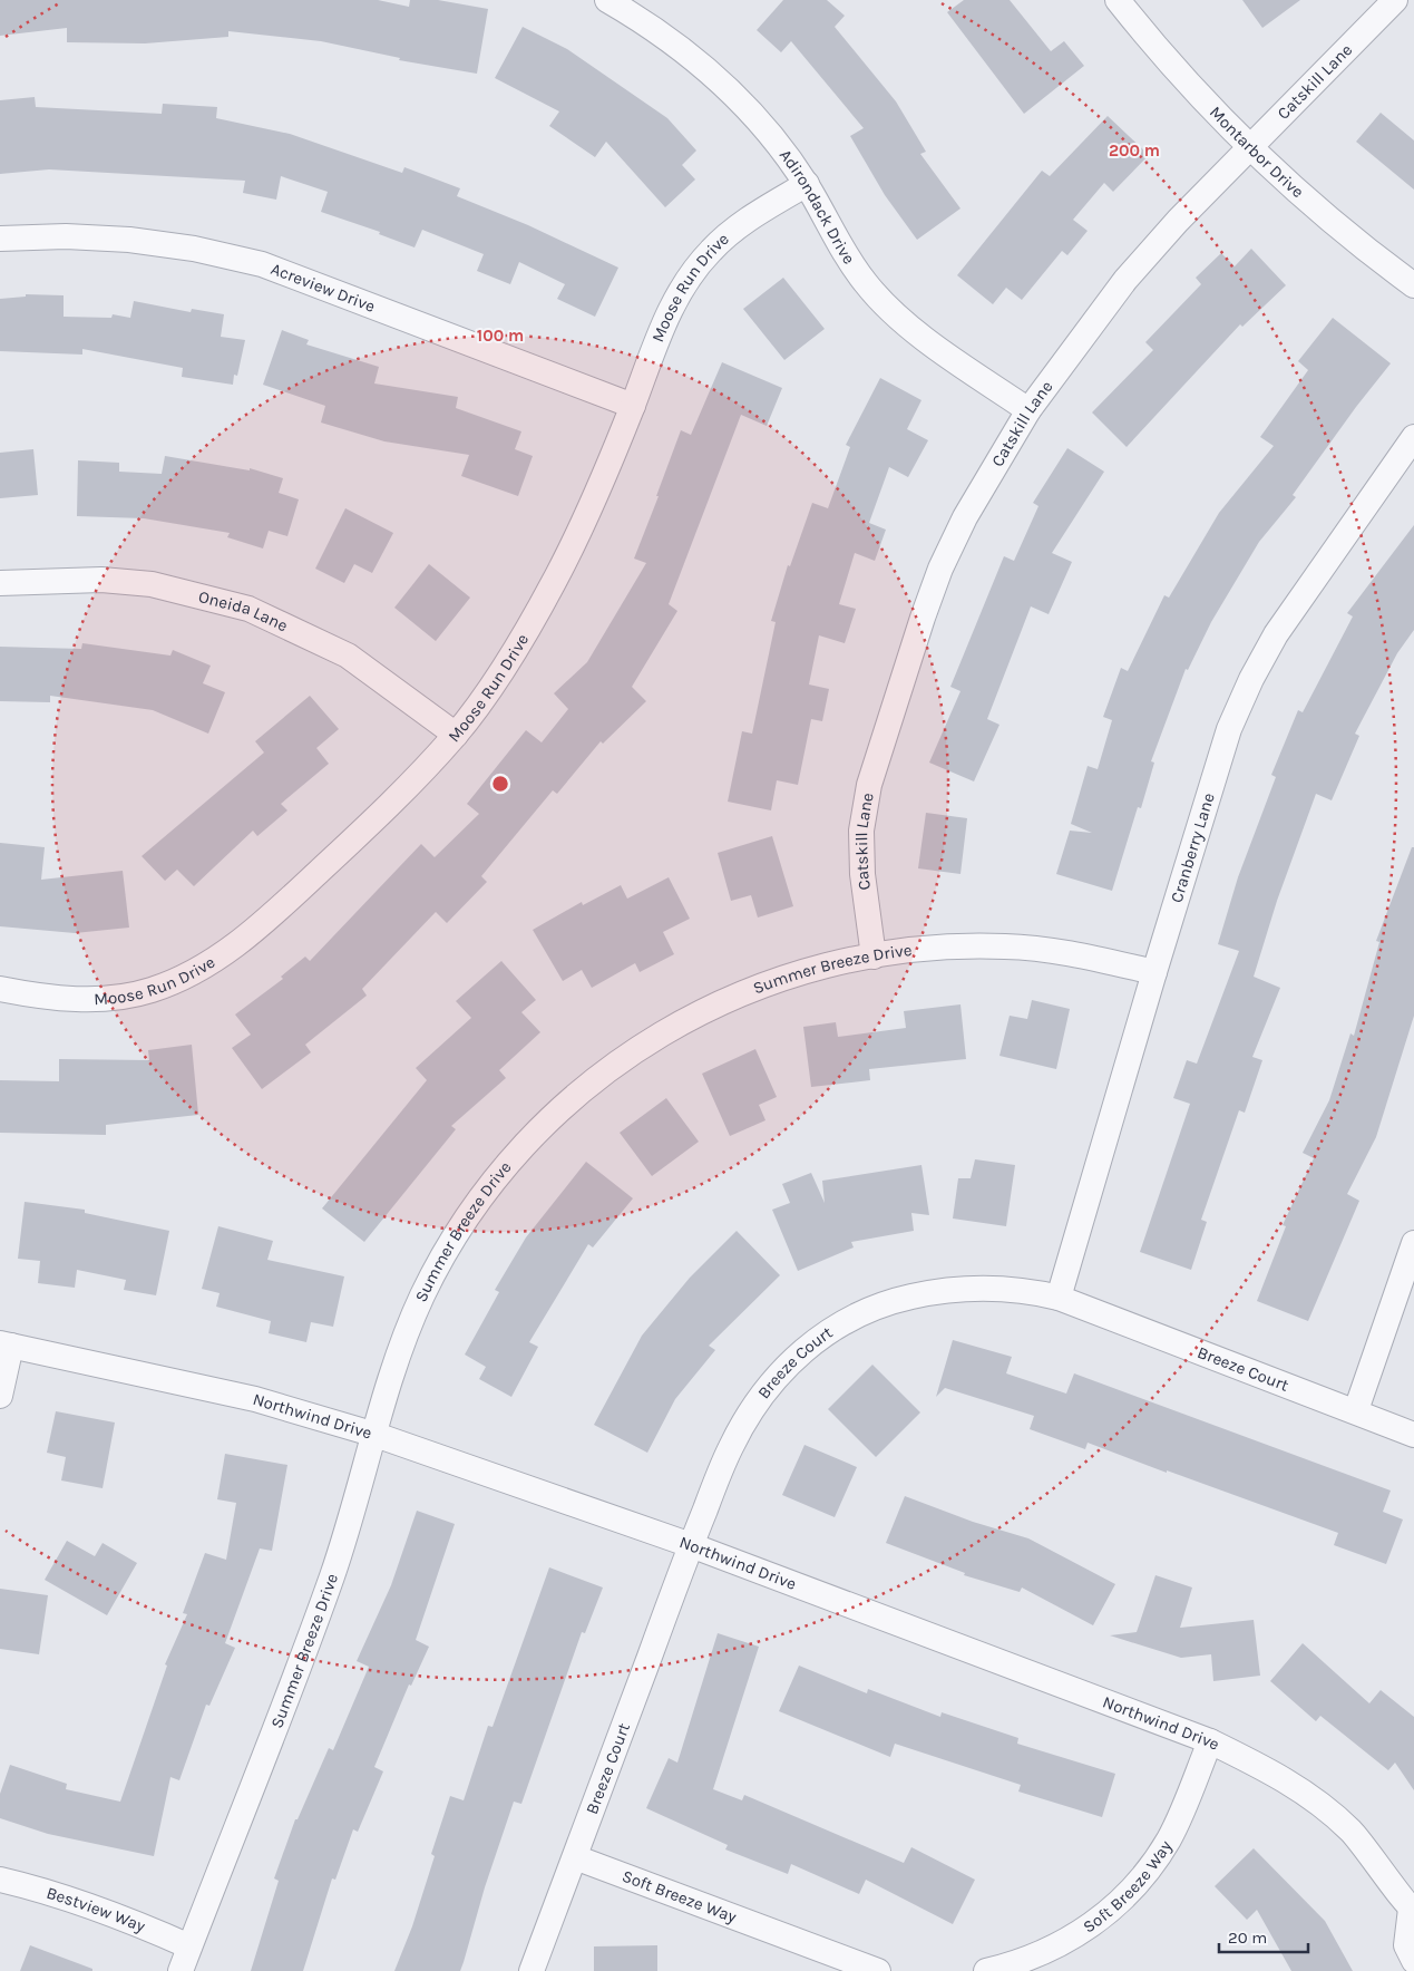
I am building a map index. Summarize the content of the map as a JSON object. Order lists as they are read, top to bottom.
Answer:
{
  "streets": {
    "street": [
      "Catskill Lane",
      "Montarbor Drive",
      "Adirondack Drive",
      "Acreview Drive",
      "Moose Run Drive",
      "Oneida Lane",
      "Cranberry Lane",
      "Summer Breeze Drive",
      "Breeze Court",
      "Northwind Drive",
      "Soft Breeze Way",
      "Bestview Way"
    ]
  },
  "crossings": [
    ["Catskill Lane", "Montarbor Drive"],
    ["Catskill Lane", "Adirondack Drive"],
    ["Catskill Lane", "Summer Breeze Drive"],
    ["Adirondack Drive", "Moose Run Drive"],
    ["Acreview Drive", "Moose Run Drive"],
    ["Moose Run Drive", "Oneida Lane"],
    ["Cranberry Lane", "Summer Breeze Drive"],
    ["Cranberry Lane", "Breeze Court"],
    ["Summer Breeze Drive", "Northwind Drive"],
    ["Summer Breeze Drive", "Bestview Way"],
    ["Breeze Court", "Northwind Drive"],
    ["Breeze Court", "Soft Breeze Way"],
    ["Northwind Drive", "Soft Breeze Way"]
  ],
  "scale_bar": "20 m",
  "rings": ["200 m", "100 m"]
}
